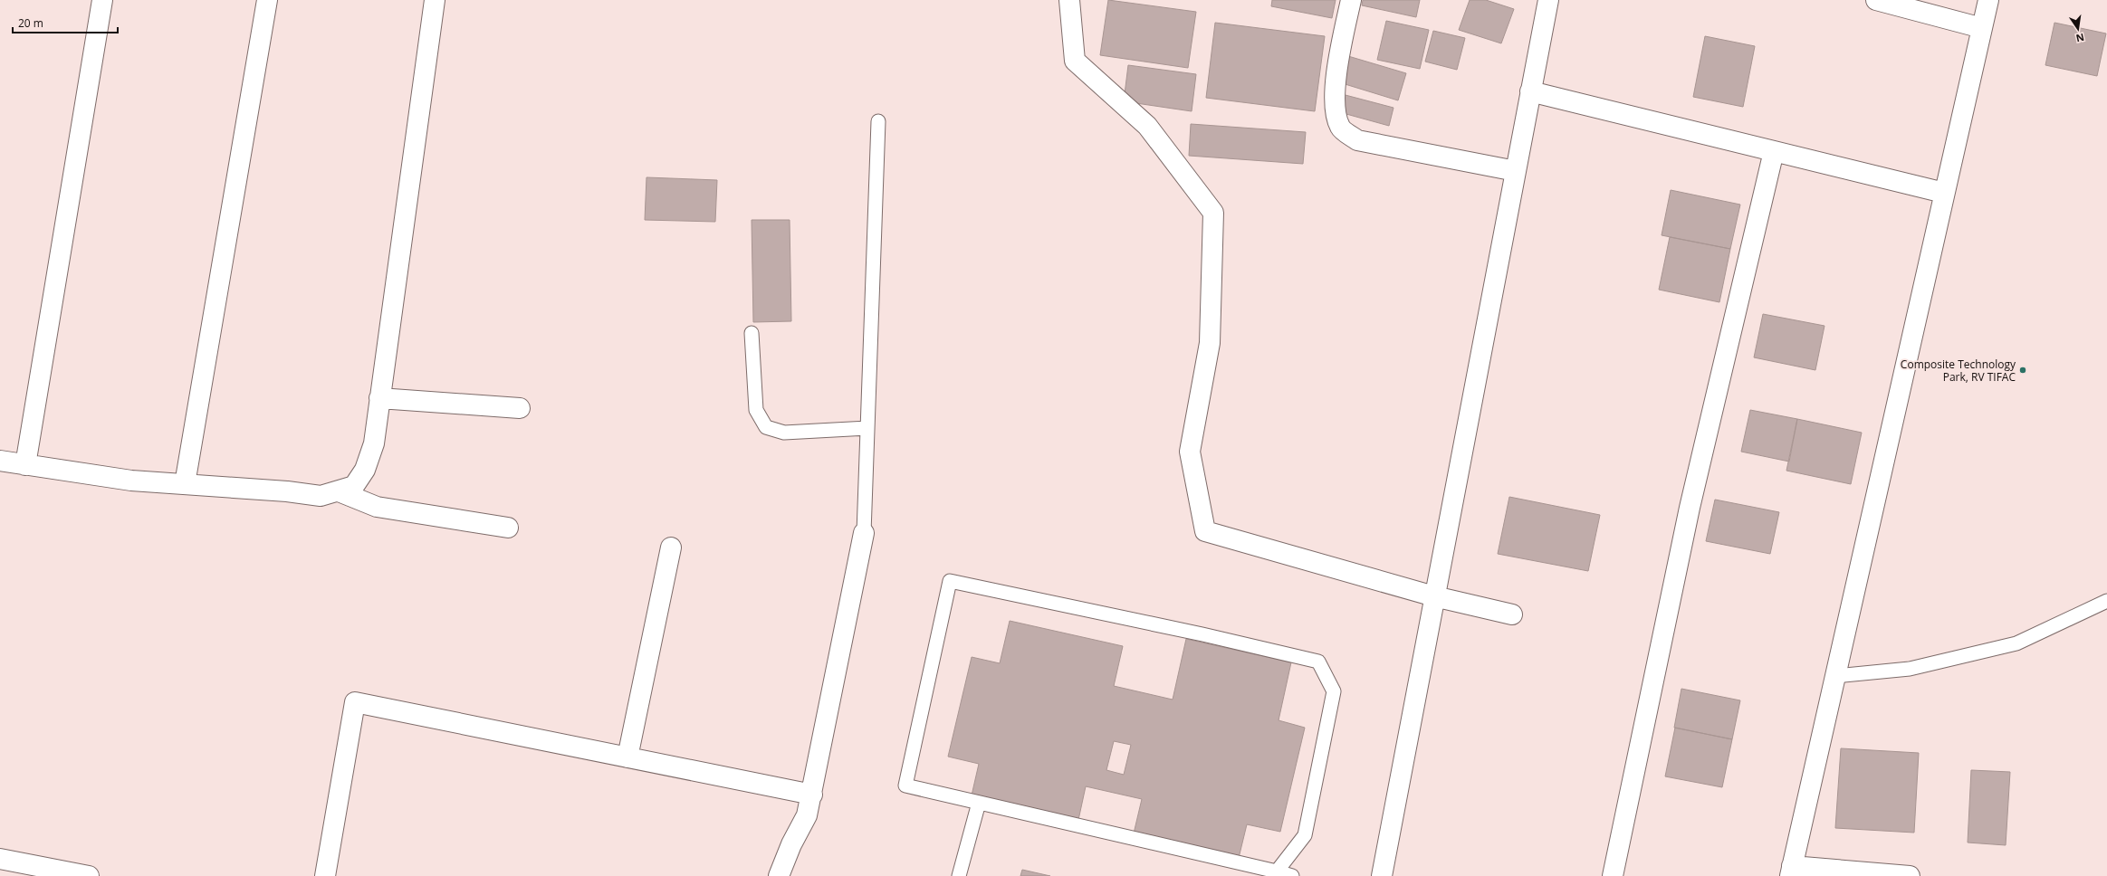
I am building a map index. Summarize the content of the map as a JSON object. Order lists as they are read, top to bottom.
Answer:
{
  "places": ["Composite Technology Park, RV TIFAC"],
  "scale_bar": "20 m",
  "north": "bottom"
}
